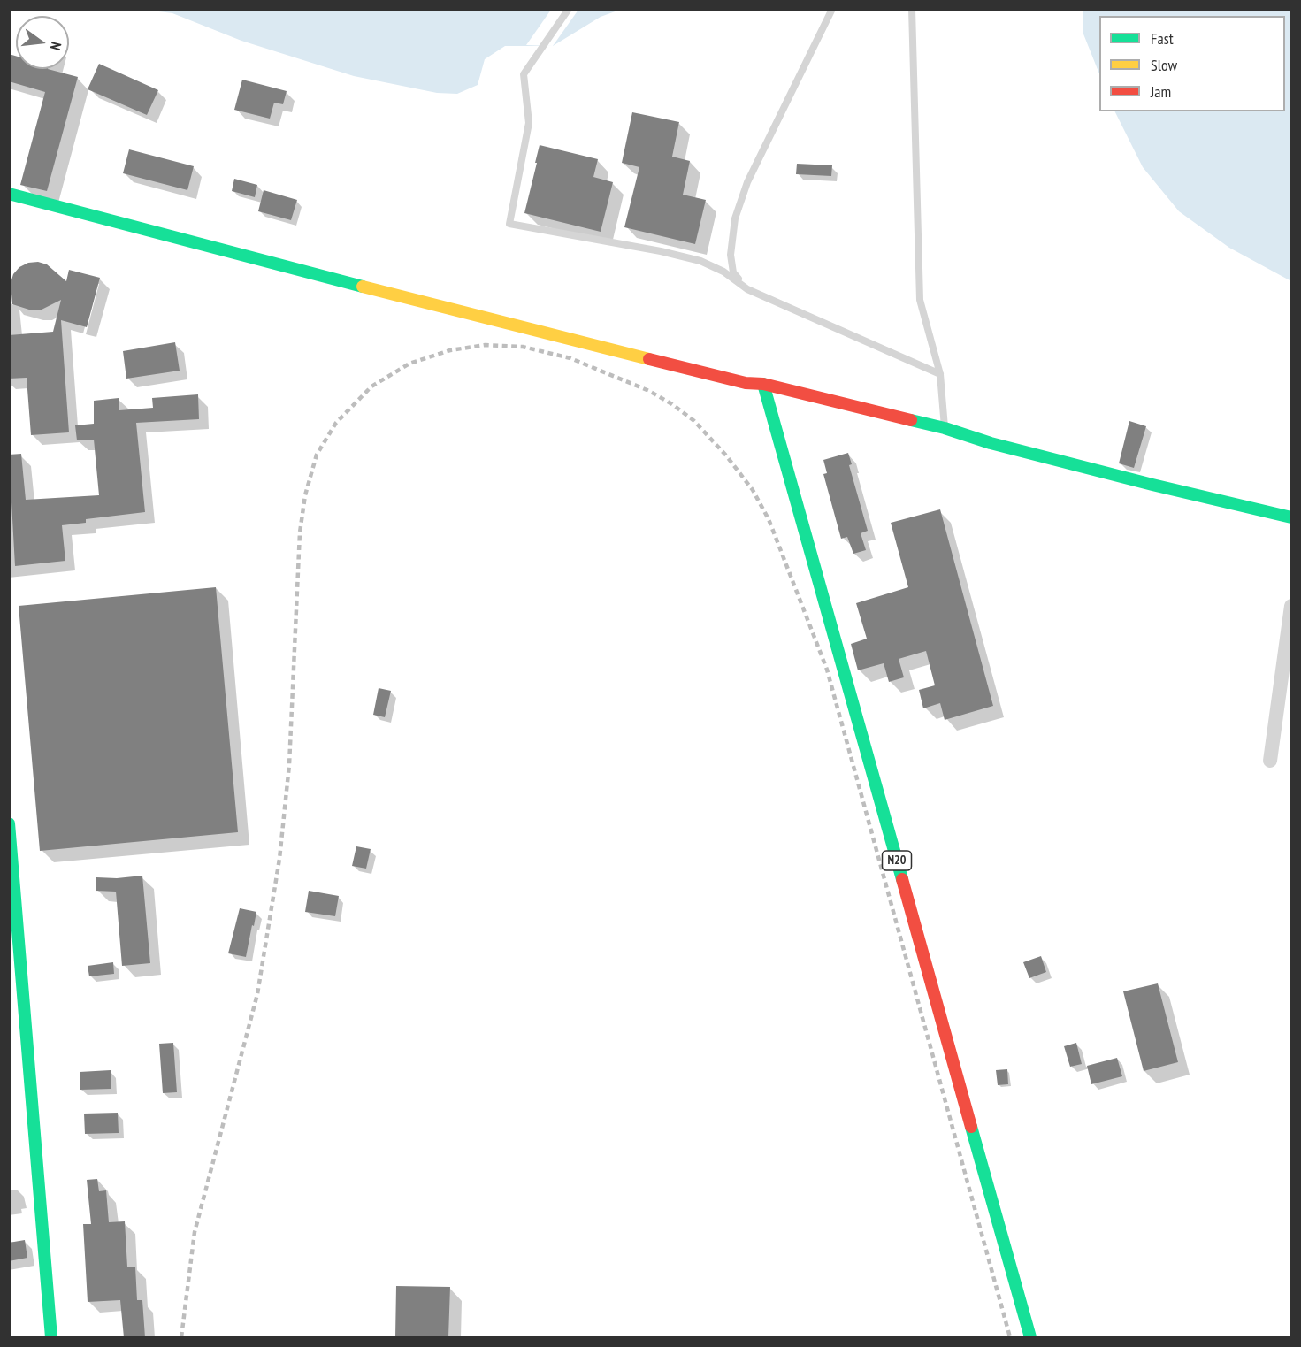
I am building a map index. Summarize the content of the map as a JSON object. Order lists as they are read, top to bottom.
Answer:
{
  "streets": {
    "street": ["N20"]
  },
  "legend": ["Fast", "Slow", "Jam"],
  "north": "right"
}
